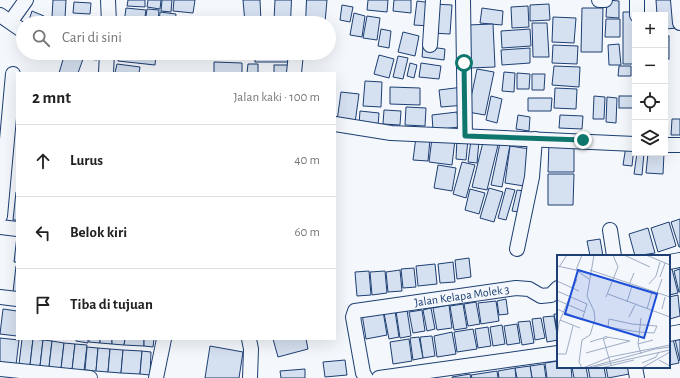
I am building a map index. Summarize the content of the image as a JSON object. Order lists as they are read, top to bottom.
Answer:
{
  "streets": {
    "street": ["Jalan Kelapa Molek 3"]
  },
  "page": {
    "map_buttons": ["+", "−"],
    "search": "Cari di sini",
    "heading": ["2 mnt", "Jalan kaki · 100 m"],
    "list": [
      ["Lurus", "40 m"],
      ["Belok kiri", "60 m"],
      "Tiba di tujuan"
    ]
  }
}
